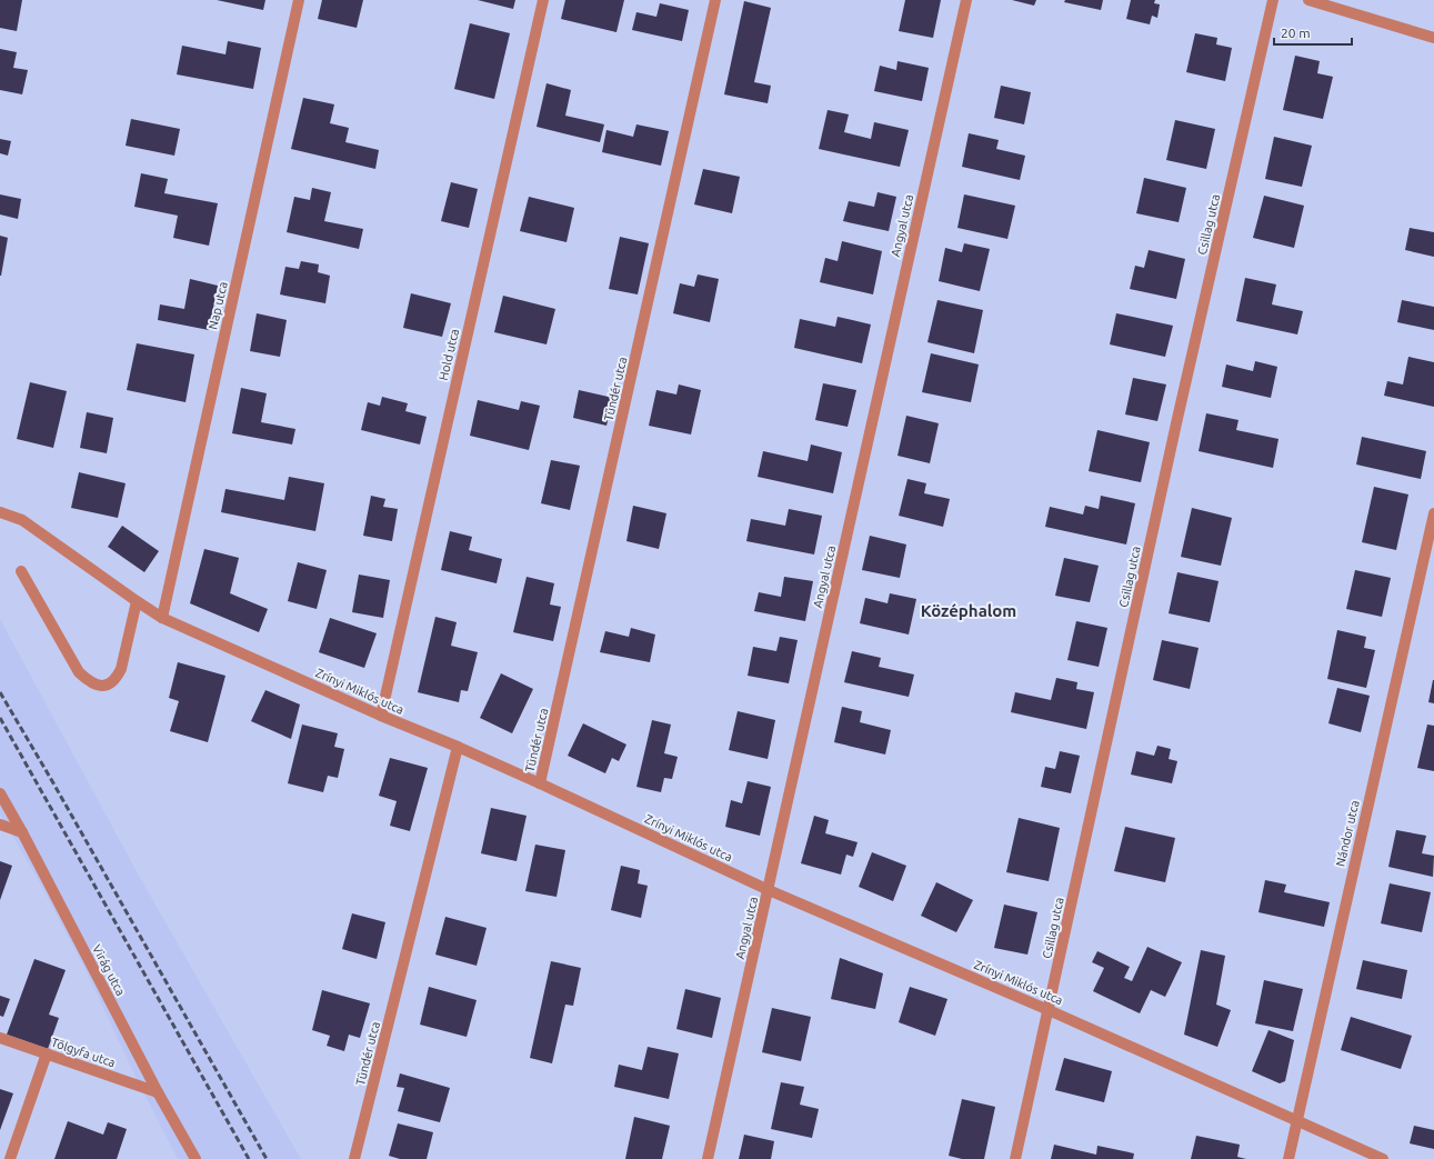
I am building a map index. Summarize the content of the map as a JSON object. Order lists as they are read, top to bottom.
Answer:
{
  "streets": {
    "street": [
      "Csillag utca",
      "Angyal utca",
      "Nap utca",
      "Hold utca",
      "Tündér utca",
      "Zrínyi Miklós utca",
      "Nándor utca",
      "Virág utca",
      "Tölgyfa utca"
    ]
  },
  "crossings": [
    ["Csillag utca", "Zrínyi Miklós utca"],
    ["Angyal utca", "Zrínyi Miklós utca"],
    ["Nap utca", "Zrínyi Miklós utca"],
    ["Hold utca", "Zrínyi Miklós utca"],
    ["Tündér utca", "Zrínyi Miklós utca"],
    ["Zrínyi Miklós utca", "Nándor utca"],
    ["Virág utca", "Tölgyfa utca"]
  ],
  "districts": ["Középhalom"],
  "scale_bar": "20 m"
}
